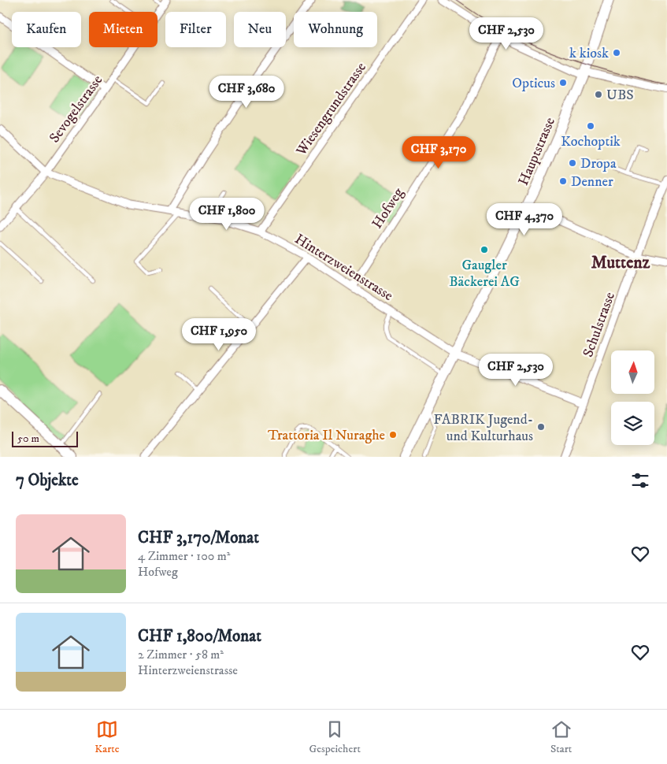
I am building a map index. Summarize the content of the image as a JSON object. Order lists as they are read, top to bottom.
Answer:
{
  "streets": {
    "street": [
      "Sevogelstrasse",
      "Wiesengrundstrasse",
      "Hauptstrasse",
      "Hofweg",
      "Hinterzweienstrasse",
      "Schulstrasse"
    ]
  },
  "crossings": [
    ["Sevogelstrasse", "Hinterzweienstrasse"],
    ["Wiesengrundstrasse", "Hinterzweienstrasse"],
    ["Hauptstrasse", "Hinterzweienstrasse"],
    ["Hofweg", "Hinterzweienstrasse"],
    ["Hinterzweienstrasse", "Schulstrasse"]
  ],
  "districts": ["Muttenz"],
  "places": [
    "k kiosk",
    "Opticus",
    "UBS",
    "Kochoptik",
    "Dropa",
    "Denner",
    "Gaugler Bäckerei AG",
    "FABRIK Jugend- und Kulturhaus",
    "Trattoria Il Nuraghe"
  ],
  "scale_bar": "50 m",
  "north": "top",
  "page": {
    "chip": [
      "Kaufen",
      "Mieten",
      "Filter",
      "Neu",
      "Wohnung"
    ],
    "price": [
      "CHF 2,530",
      "CHF 3,680",
      "CHF 3,170",
      "CHF 1,800",
      "CHF 4,370",
      "CHF 1,950",
      "CHF 2,530"
    ],
    "scale": "50 m",
    "heading": "7 Objekte",
    "list": [
      {
        "name": "CHF 3,170/Monat",
        "note": "4 Zimmer · 100 m² · Hofweg"
      },
      {
        "name": "CHF 1,800/Monat",
        "note": "2 Zimmer · 58 m² · Hinterzweienstrasse"
      }
    ],
    "tabs": ["Karte", "Gespeichert", "Start"]
  }
}
